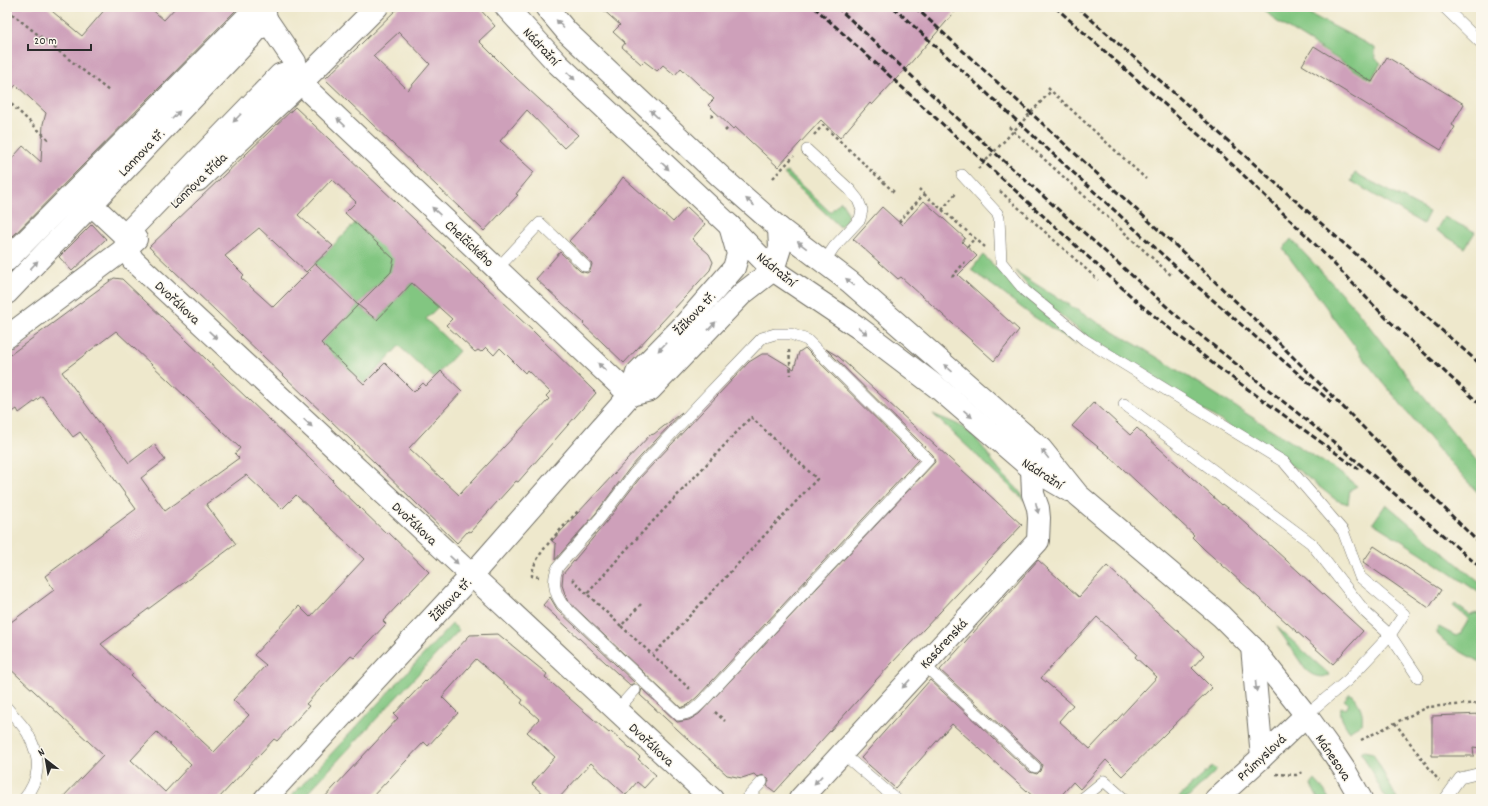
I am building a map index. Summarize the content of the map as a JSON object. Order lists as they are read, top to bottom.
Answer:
{
  "streets": {
    "street": [
      "Nádražní",
      "Lannova tř.",
      "Lannova třída",
      "Chelčického",
      "Dvořákova",
      "Žižkova tř.",
      "Kasárenská",
      "Průmyslová",
      "Mánesova"
    ]
  },
  "crossings": [
    ["Nádražní", "Žižkova tř."],
    ["Nádražní", "Kasárenská"],
    ["Nádražní", "Průmyslová"],
    ["Nádražní", "Mánesova"],
    ["Lannova třída", "Chelčického"],
    ["Lannova třída", "Dvořákova"],
    ["Chelčického", "Žižkova tř."],
    ["Dvořákova", "Žižkova tř."],
    ["Průmyslová", "Mánesova"]
  ],
  "one_way": ["Chelčického", "Dvořákova", "Kasárenská"],
  "scale_bar": "20 m",
  "north": "top left"
}
